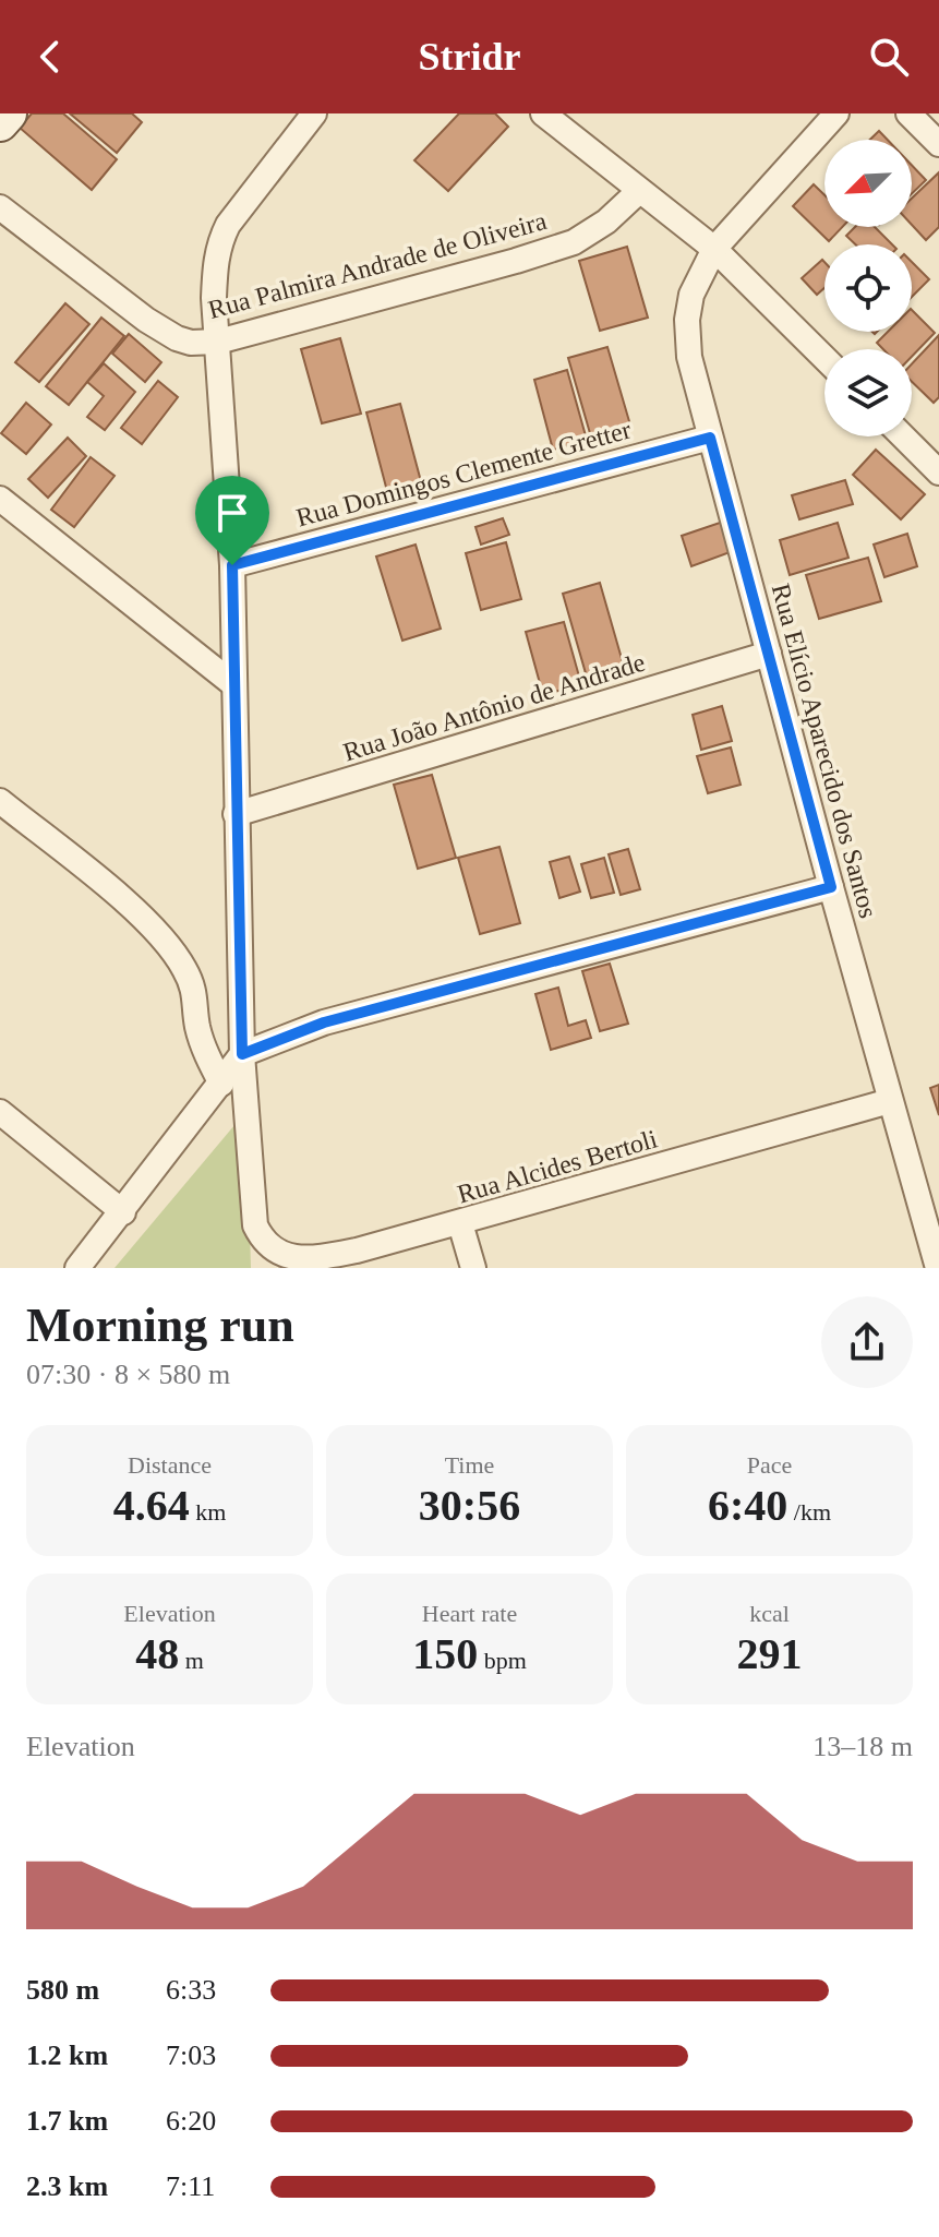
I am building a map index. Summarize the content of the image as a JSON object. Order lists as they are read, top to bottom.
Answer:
{
  "streets": {
    "street": [
      "Rua Palmira Andrade de Oliveira",
      "Rua Domingos Clemente Gretter",
      "Rua João Antônio de Andrade",
      "Rua Elício Aparecido dos Santos",
      "Rua Alcides Bertoli"
    ]
  },
  "crossings": [
    ["Rua Domingos Clemente Gretter", "Rua Elício Aparecido dos Santos"],
    ["Rua João Antônio de Andrade", "Rua Elício Aparecido dos Santos"],
    ["Rua Elício Aparecido dos Santos", "Rua Alcides Bertoli"]
  ],
  "north": "bottom left",
  "page": {
    "header": "Stridr",
    "heading": ["Morning run", "07:30 · 8 × 580 m"],
    "stats": [
      ["Distance", "4.64 km"],
      ["Time", "30:56"],
      ["Pace", "6:40 /km"],
      ["Elevation", "48 m"],
      ["Heart rate", "150 bpm"],
      ["kcal", "291"]
    ],
    "chart": ["Elevation", "13–18 m"],
    "list": [
      {
        "name": "580 m",
        "note": "6:33"
      },
      {
        "name": "1.2 km",
        "note": "7:03"
      },
      {
        "name": "1.7 km",
        "note": "6:20"
      },
      {
        "name": "2.3 km",
        "note": "7:11"
      }
    ]
  }
}
